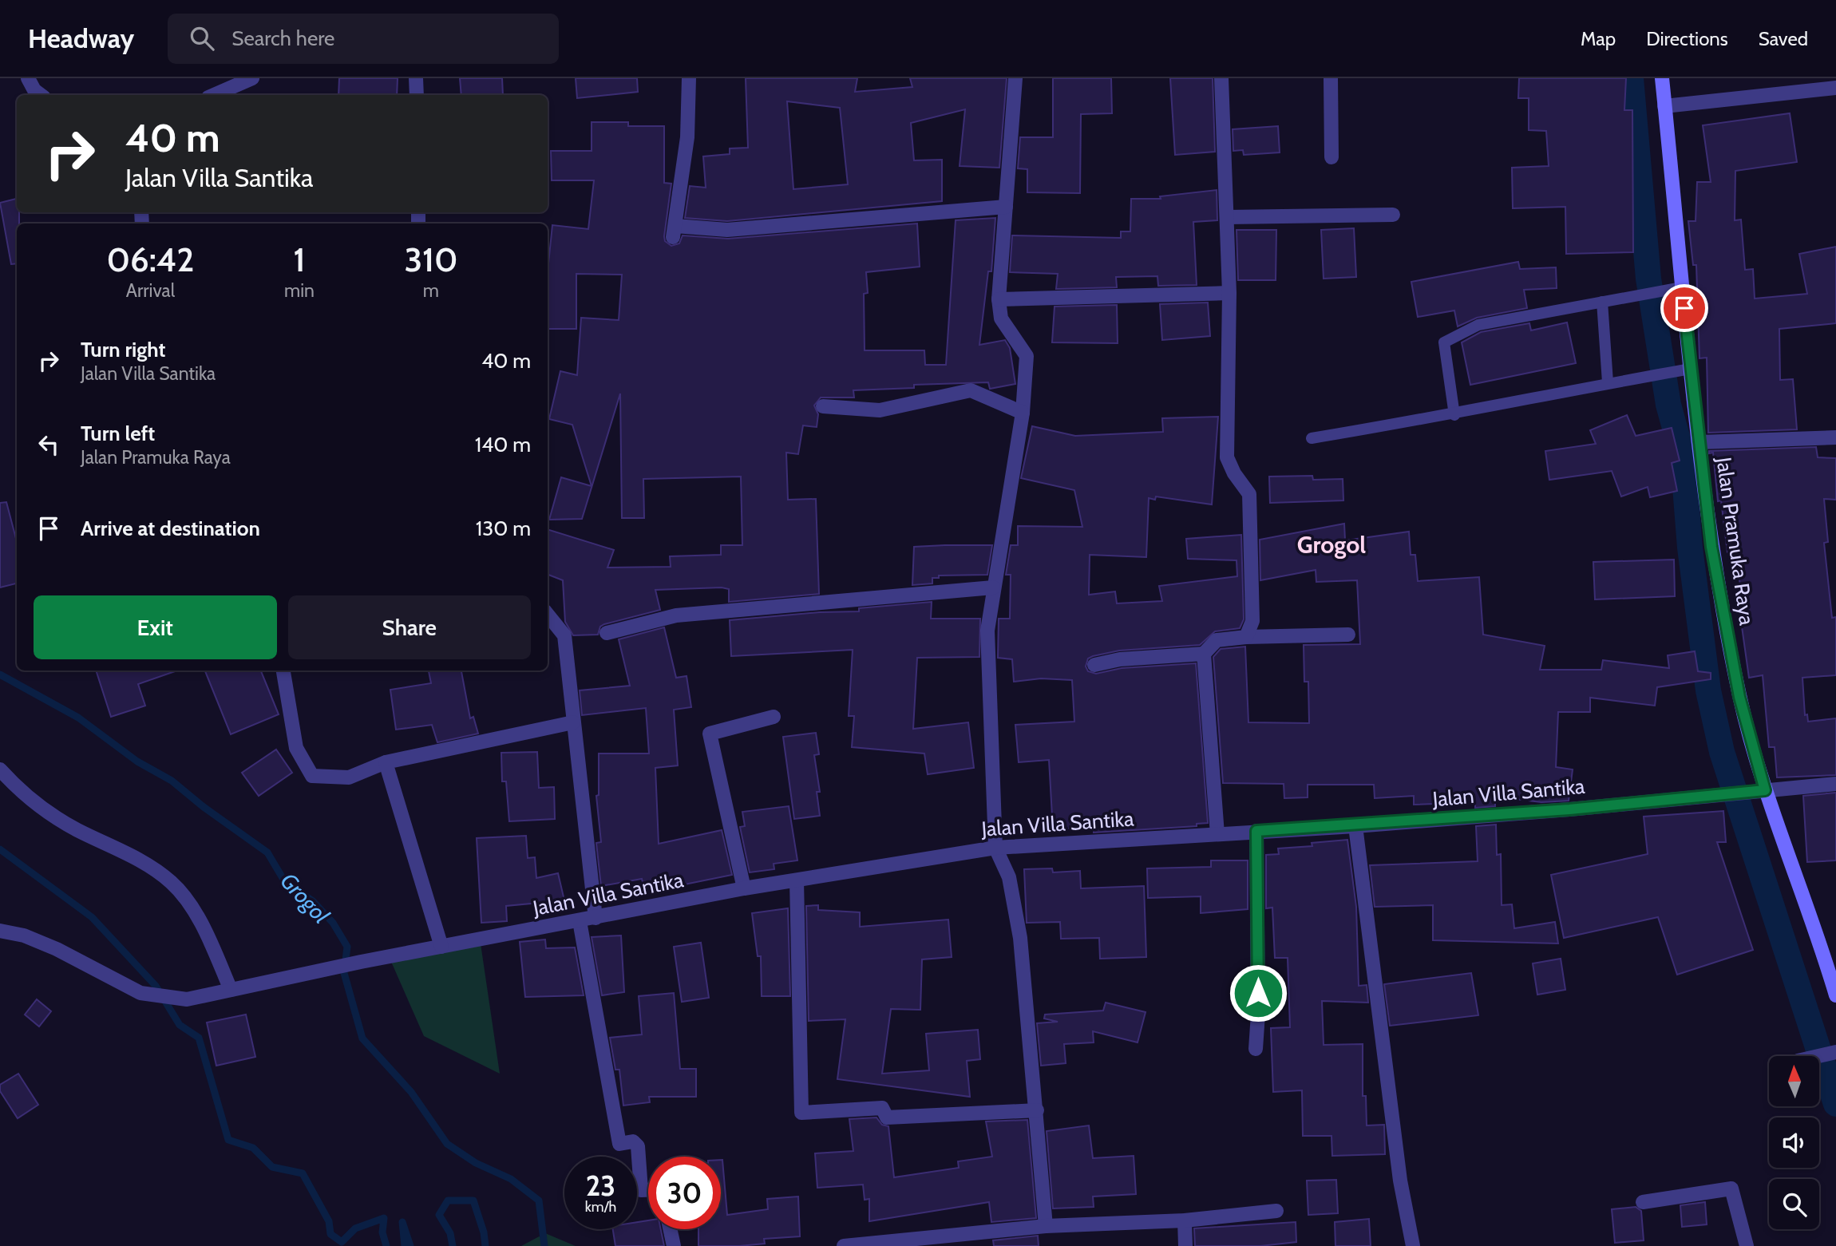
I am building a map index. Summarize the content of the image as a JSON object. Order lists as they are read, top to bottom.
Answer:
{
  "streets": {
    "street": ["Jalan Pramuka Raya", "Jalan Villa Santika"]
  },
  "crossings": [
    ["Jalan Pramuka Raya", "Jalan Villa Santika"]
  ],
  "districts": ["Grogol"],
  "water": ["Grogol"],
  "north": "top",
  "page": {
    "header": "Headway",
    "search": "Search here",
    "nav": ["Map", "Directions", "Saved"],
    "turn": ["40 m", "Jalan Villa Santika"],
    "eta": [
      "06:42",
      "Arrival",
      "1",
      "min",
      "310",
      "m"
    ],
    "list": [
      {
        "name": "Turn right",
        "note": "Jalan Villa Santika",
        "value": "40 m"
      },
      {
        "name": "Turn left",
        "note": "Jalan Pramuka Raya",
        "value": "140 m"
      },
      {
        "name": "Arrive at destination",
        "value": "130 m"
      }
    ],
    "buttons": ["Exit", "Share"],
    "speed": "23 km/h",
    "limit": "30"
  }
}
